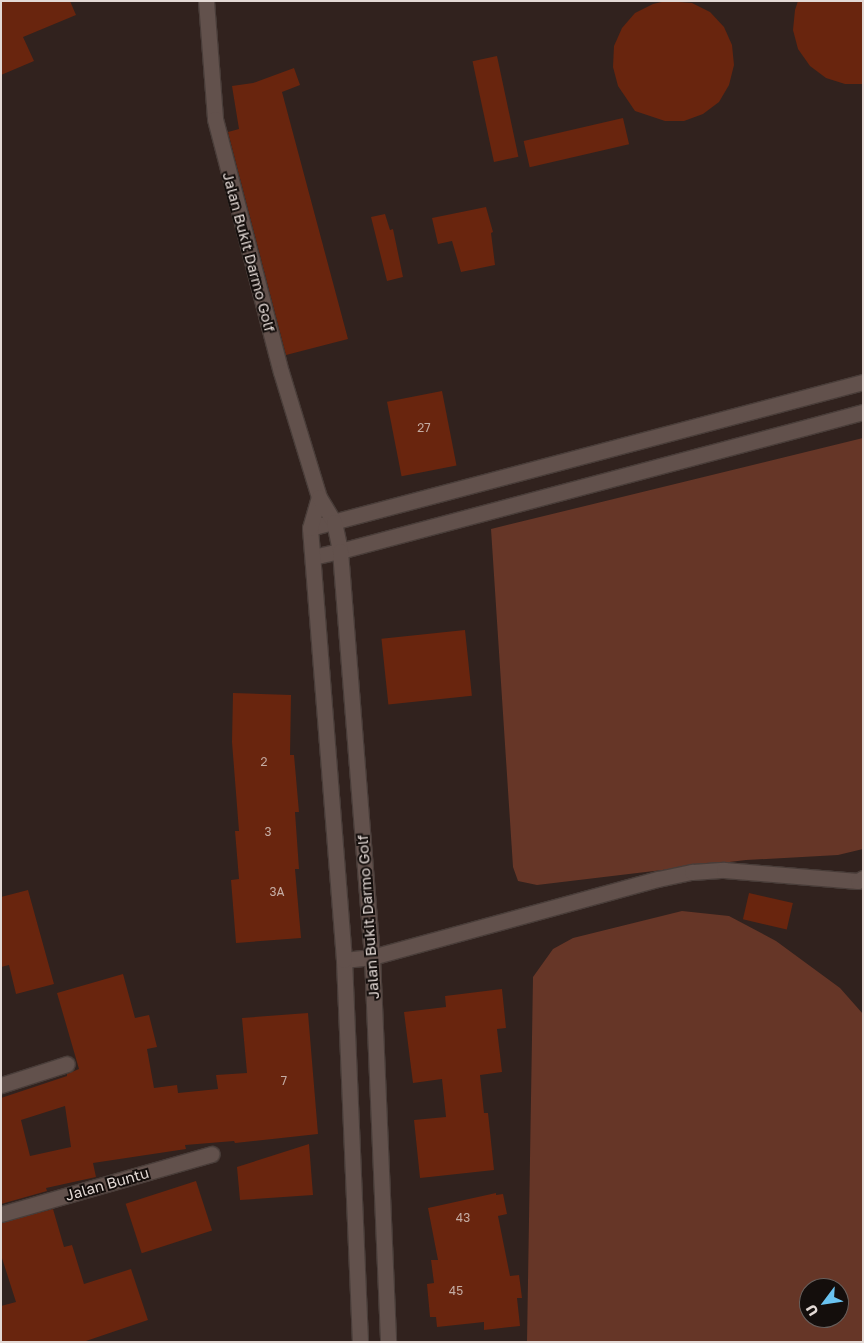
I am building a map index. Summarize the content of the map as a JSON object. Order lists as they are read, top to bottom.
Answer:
{
  "streets": {
    "street": ["Jalan Bukit Darmo Golf", "Jalan Buntu"]
  },
  "house_numbers": [
    "27",
    "2",
    "3",
    "3A",
    "7",
    "43",
    "45"
  ],
  "north": "bottom left"
}
